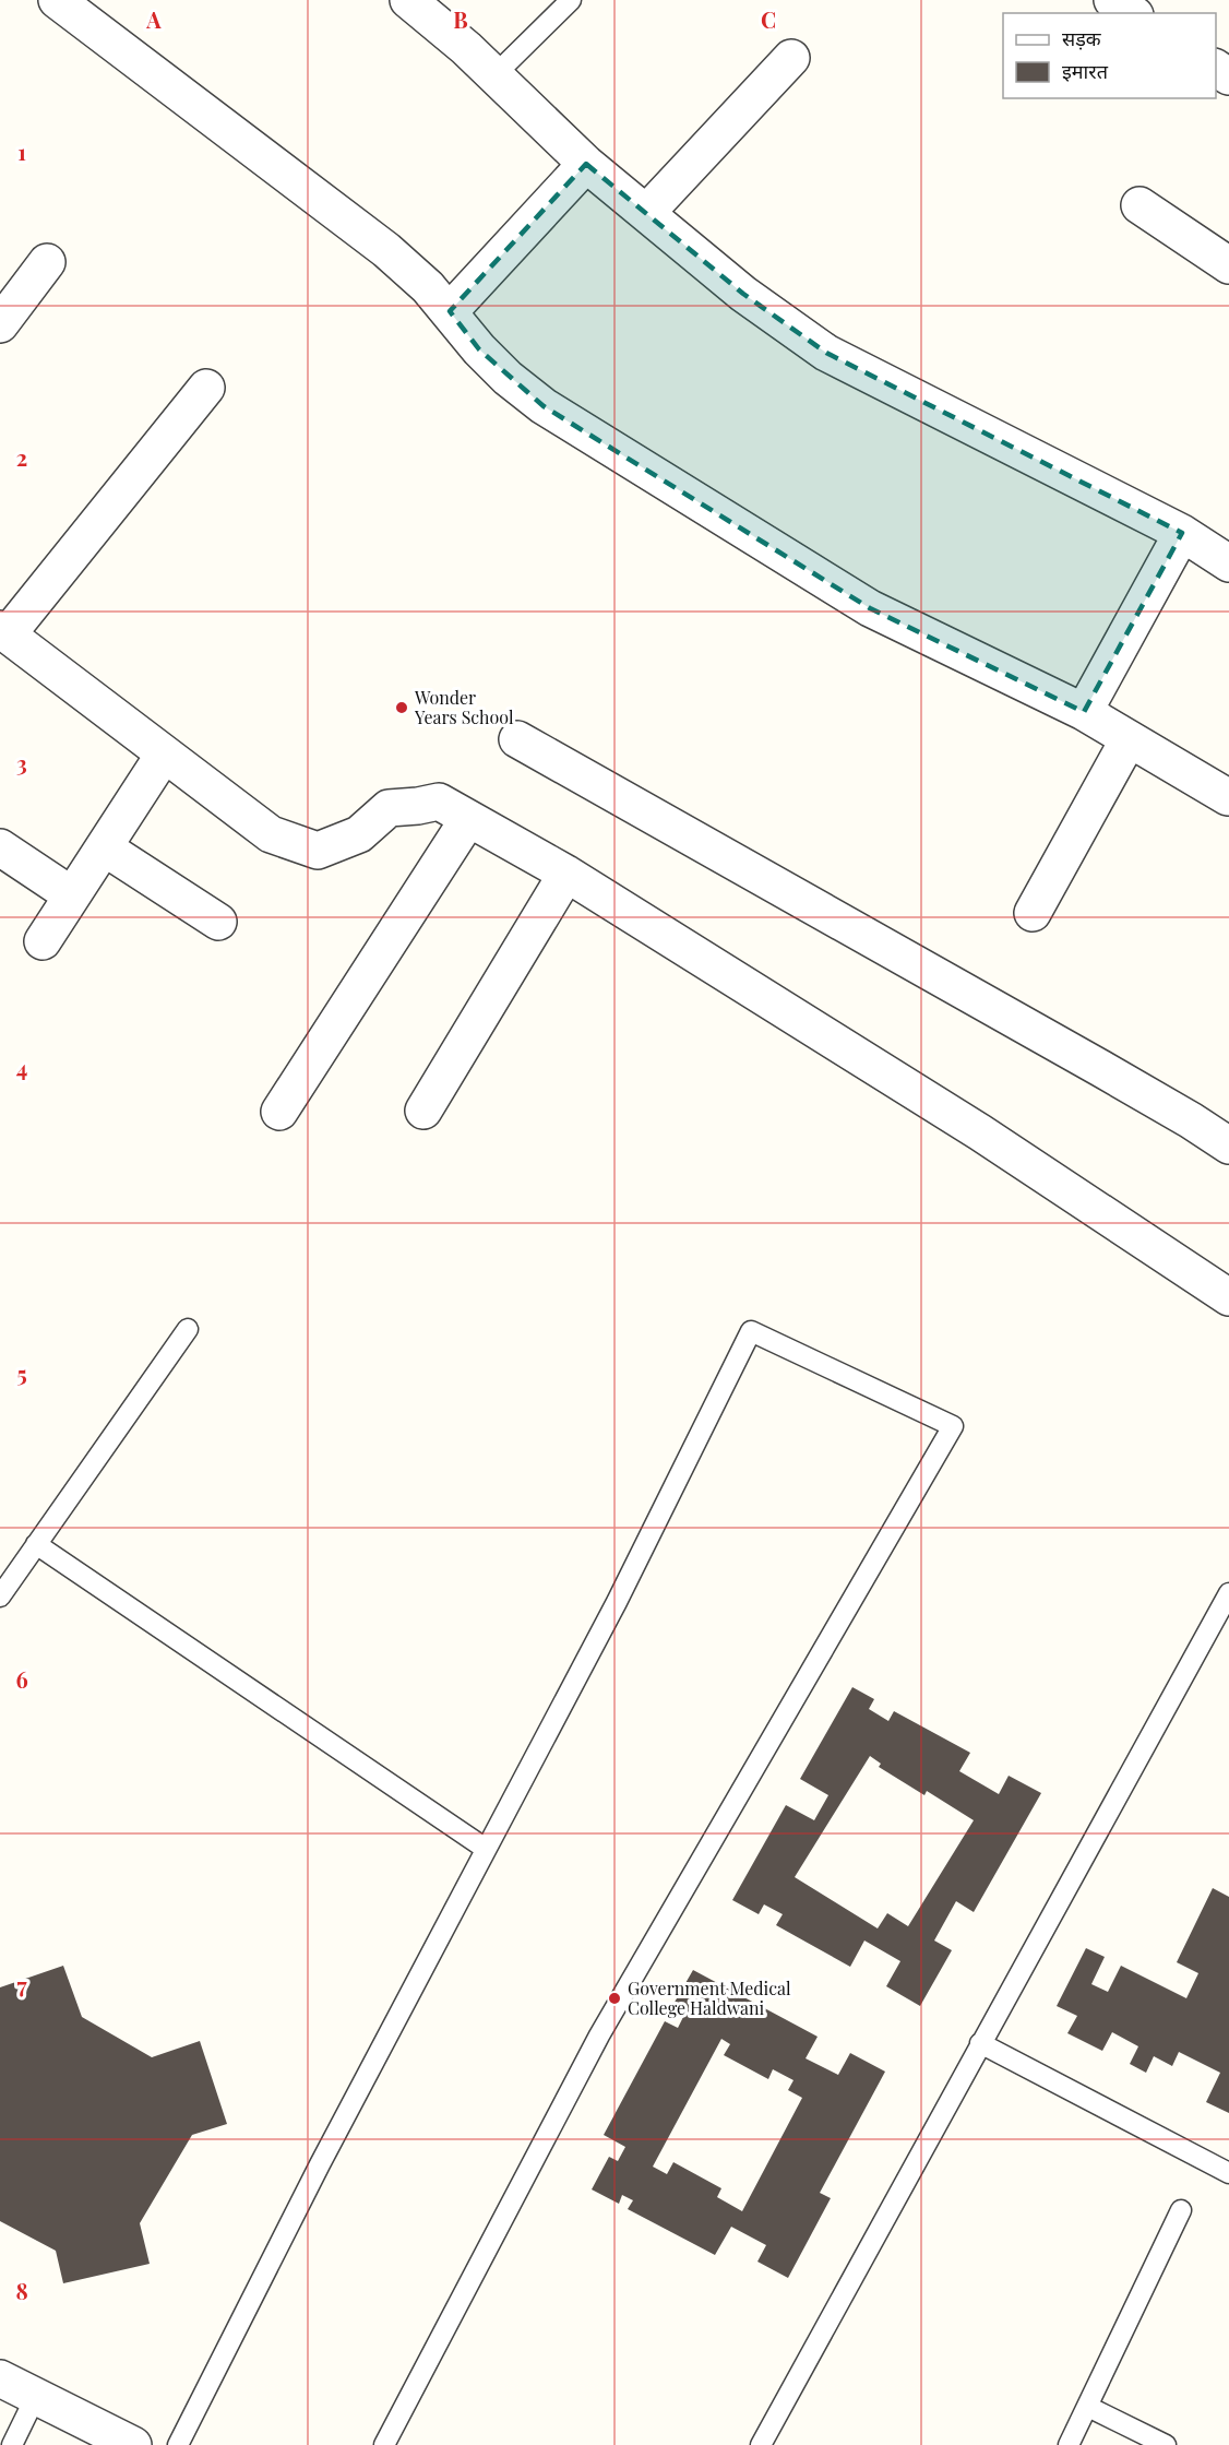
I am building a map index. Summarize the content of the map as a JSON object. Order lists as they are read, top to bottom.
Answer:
{
  "places": ["Wonder Years School", "Government Medical College Haldwani"],
  "legend": ["सड़क", "इमारत"],
  "grid": {
    "columns": ["A", "B", "C"],
    "rows": [
      "1",
      "2",
      "3",
      "4",
      "5",
      "6",
      "7",
      "8"
    ]
  }
}
